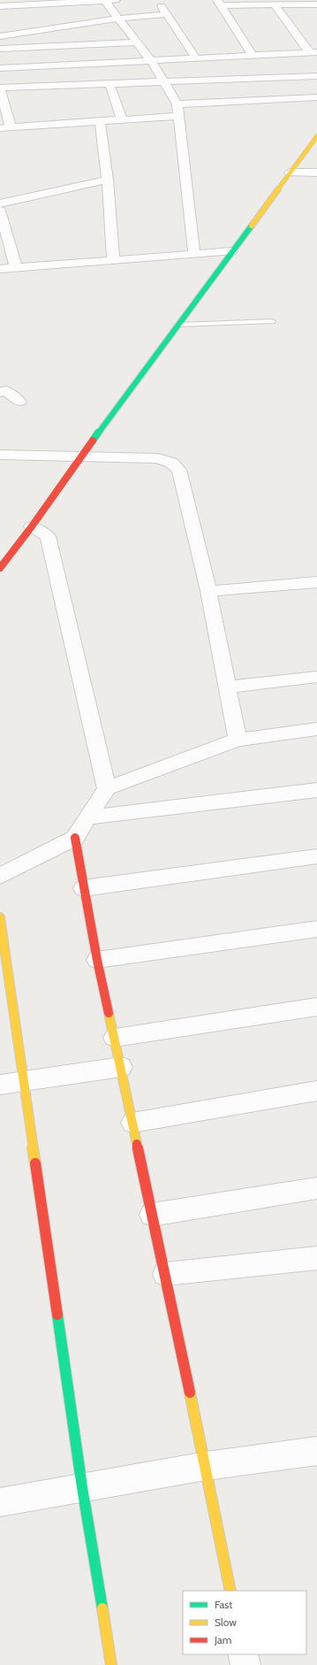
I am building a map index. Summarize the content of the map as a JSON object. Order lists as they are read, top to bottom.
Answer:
{
  "legend": ["Fast", "Slow", "Jam"]
}
